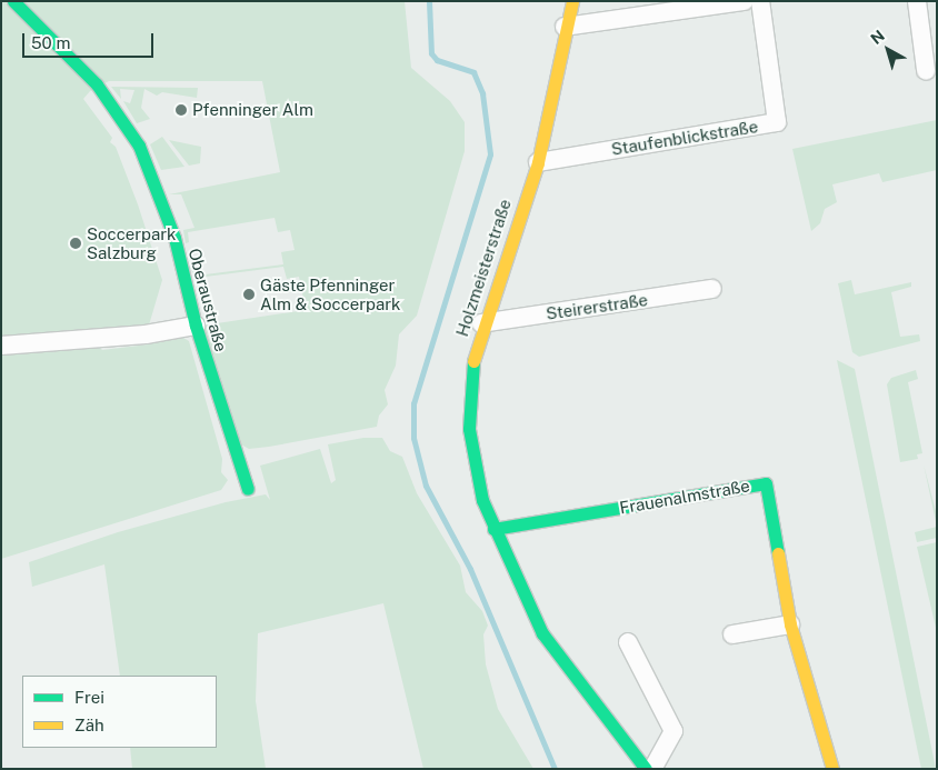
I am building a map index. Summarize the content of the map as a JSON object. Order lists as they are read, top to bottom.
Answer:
{
  "streets": {
    "street": [
      "Staufenblickstraße",
      "Holzmeisterstraße",
      "Oberaustraße",
      "Steirerstraße",
      "Frauenalmstraße"
    ]
  },
  "crossings": [
    ["Staufenblickstraße", "Holzmeisterstraße"],
    ["Holzmeisterstraße", "Steirerstraße"],
    ["Holzmeisterstraße", "Frauenalmstraße"]
  ],
  "places": ["Pfenninger Alm", "Soccerpark Salzburg", "Gäste Pfenninger Alm & Soccerpark"],
  "legend": ["Frei", "Zäh"],
  "scale_bar": "50 m",
  "north": "top left"
}
